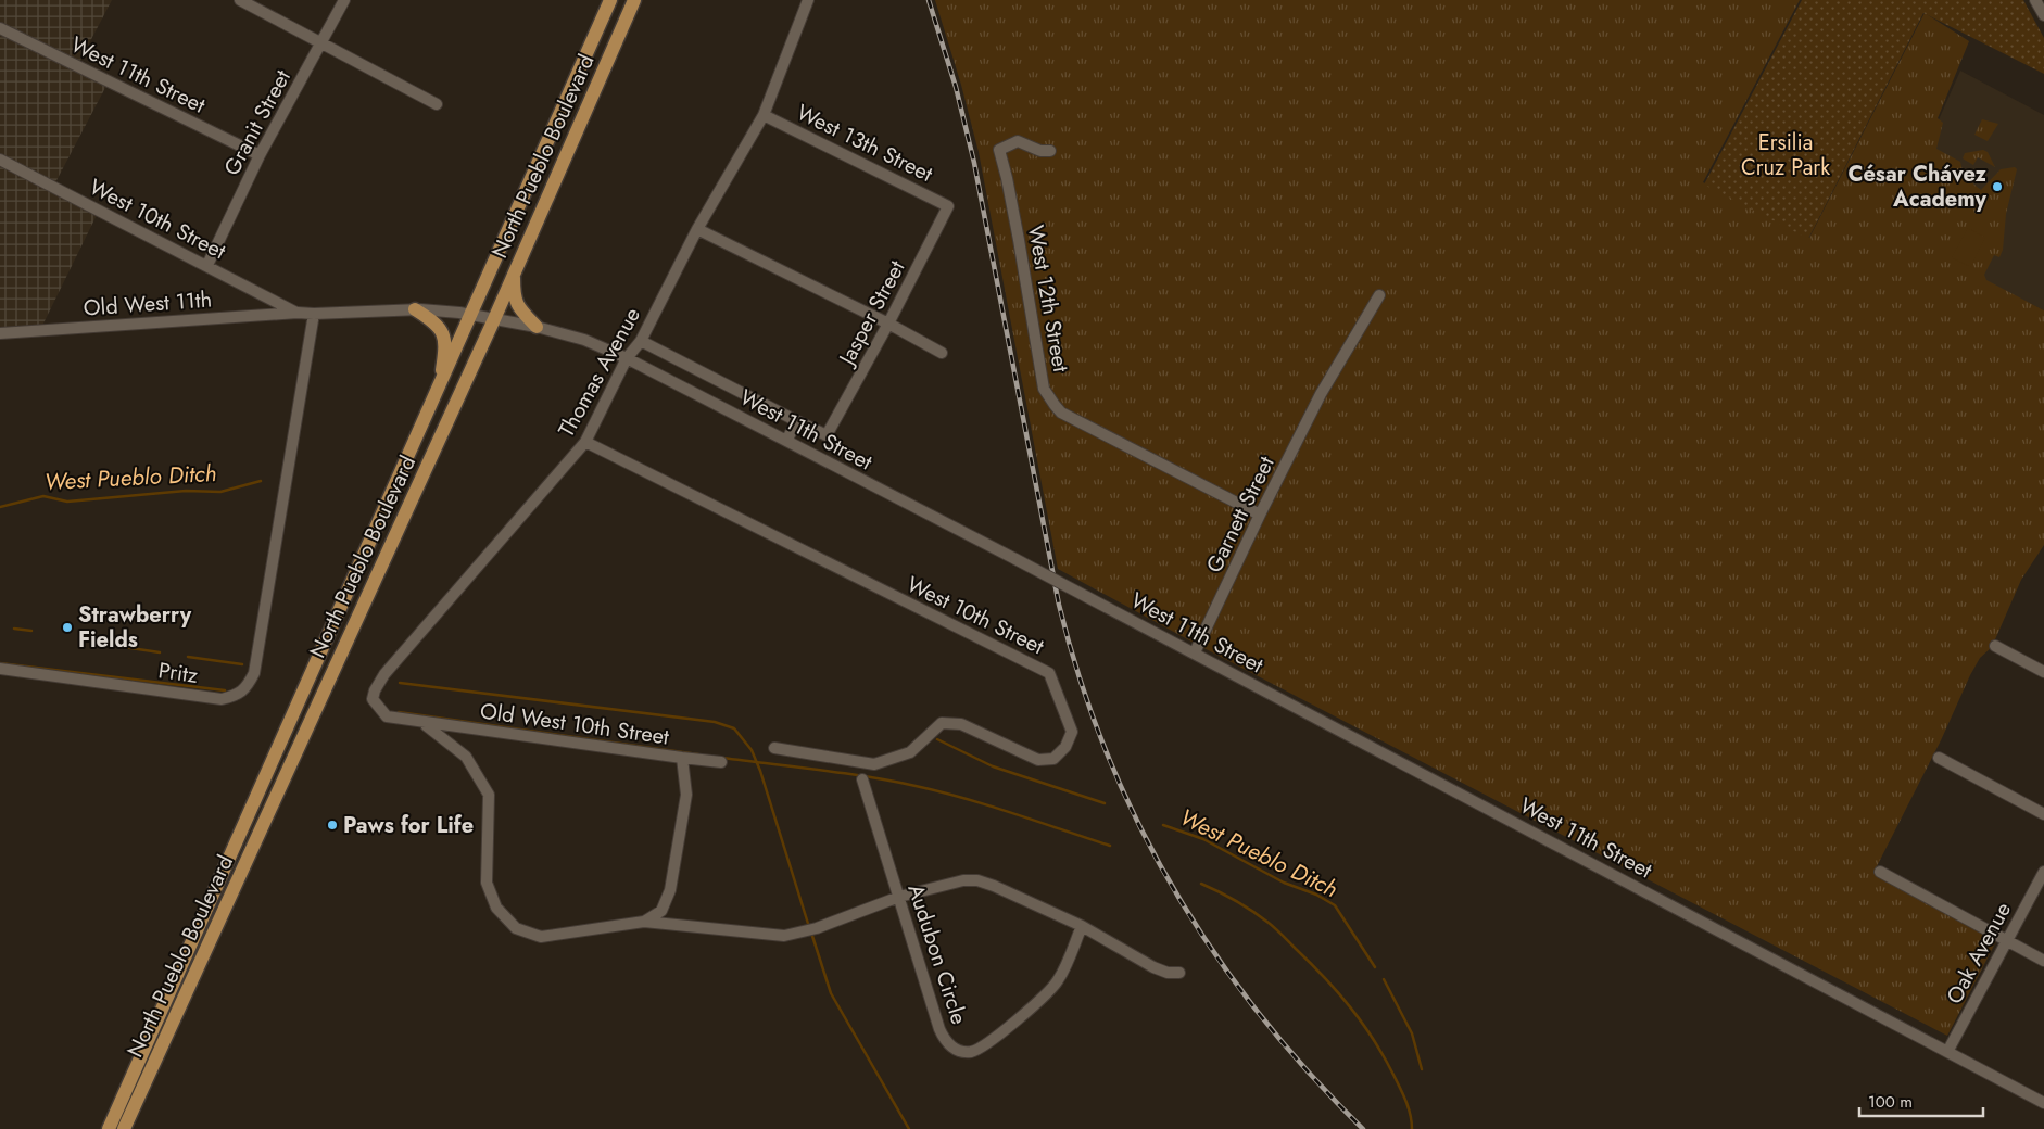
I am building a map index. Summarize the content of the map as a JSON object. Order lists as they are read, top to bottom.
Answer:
{
  "streets": {
    "main road": ["North Pueblo Boulevard"],
    "street": [
      "West 11th Street",
      "Granit Street",
      "West 13th Street",
      "West 10th Street",
      "West 12th Street",
      "Old West 11th",
      "Jasper Street",
      "Thomas Avenue",
      "Garnett Street",
      "Pritz",
      "Old West 10th Street",
      "Oak Avenue",
      "Audubon Circle"
    ]
  },
  "crossings": [
    ["West 11th Street", "Granit Street"],
    ["West 11th Street", "North Pueblo Boulevard"],
    ["West 11th Street", "West 10th Street"],
    ["West 11th Street", "Old West 11th"],
    ["West 11th Street", "Thomas Avenue"],
    ["West 11th Street", "Garnett Street"],
    ["West 11th Street", "Pritz"],
    ["West 11th Street", "Oak Avenue"],
    ["Granit Street", "West 10th Street"],
    ["West 13th Street", "Jasper Street"],
    ["West 13th Street", "Thomas Avenue"],
    ["West 10th Street", "Old West 11th"],
    ["West 10th Street", "Thomas Avenue"],
    ["West 12th Street", "Garnett Street"],
    ["Thomas Avenue", "Old West 10th Street"]
  ],
  "water": ["West Pueblo Ditch"],
  "parks": ["Ersilia Cruz Park"],
  "places": ["César Chávez Academy", "Strawberry Fields", "Paws for Life"],
  "scale_bar": "100 m"
}
